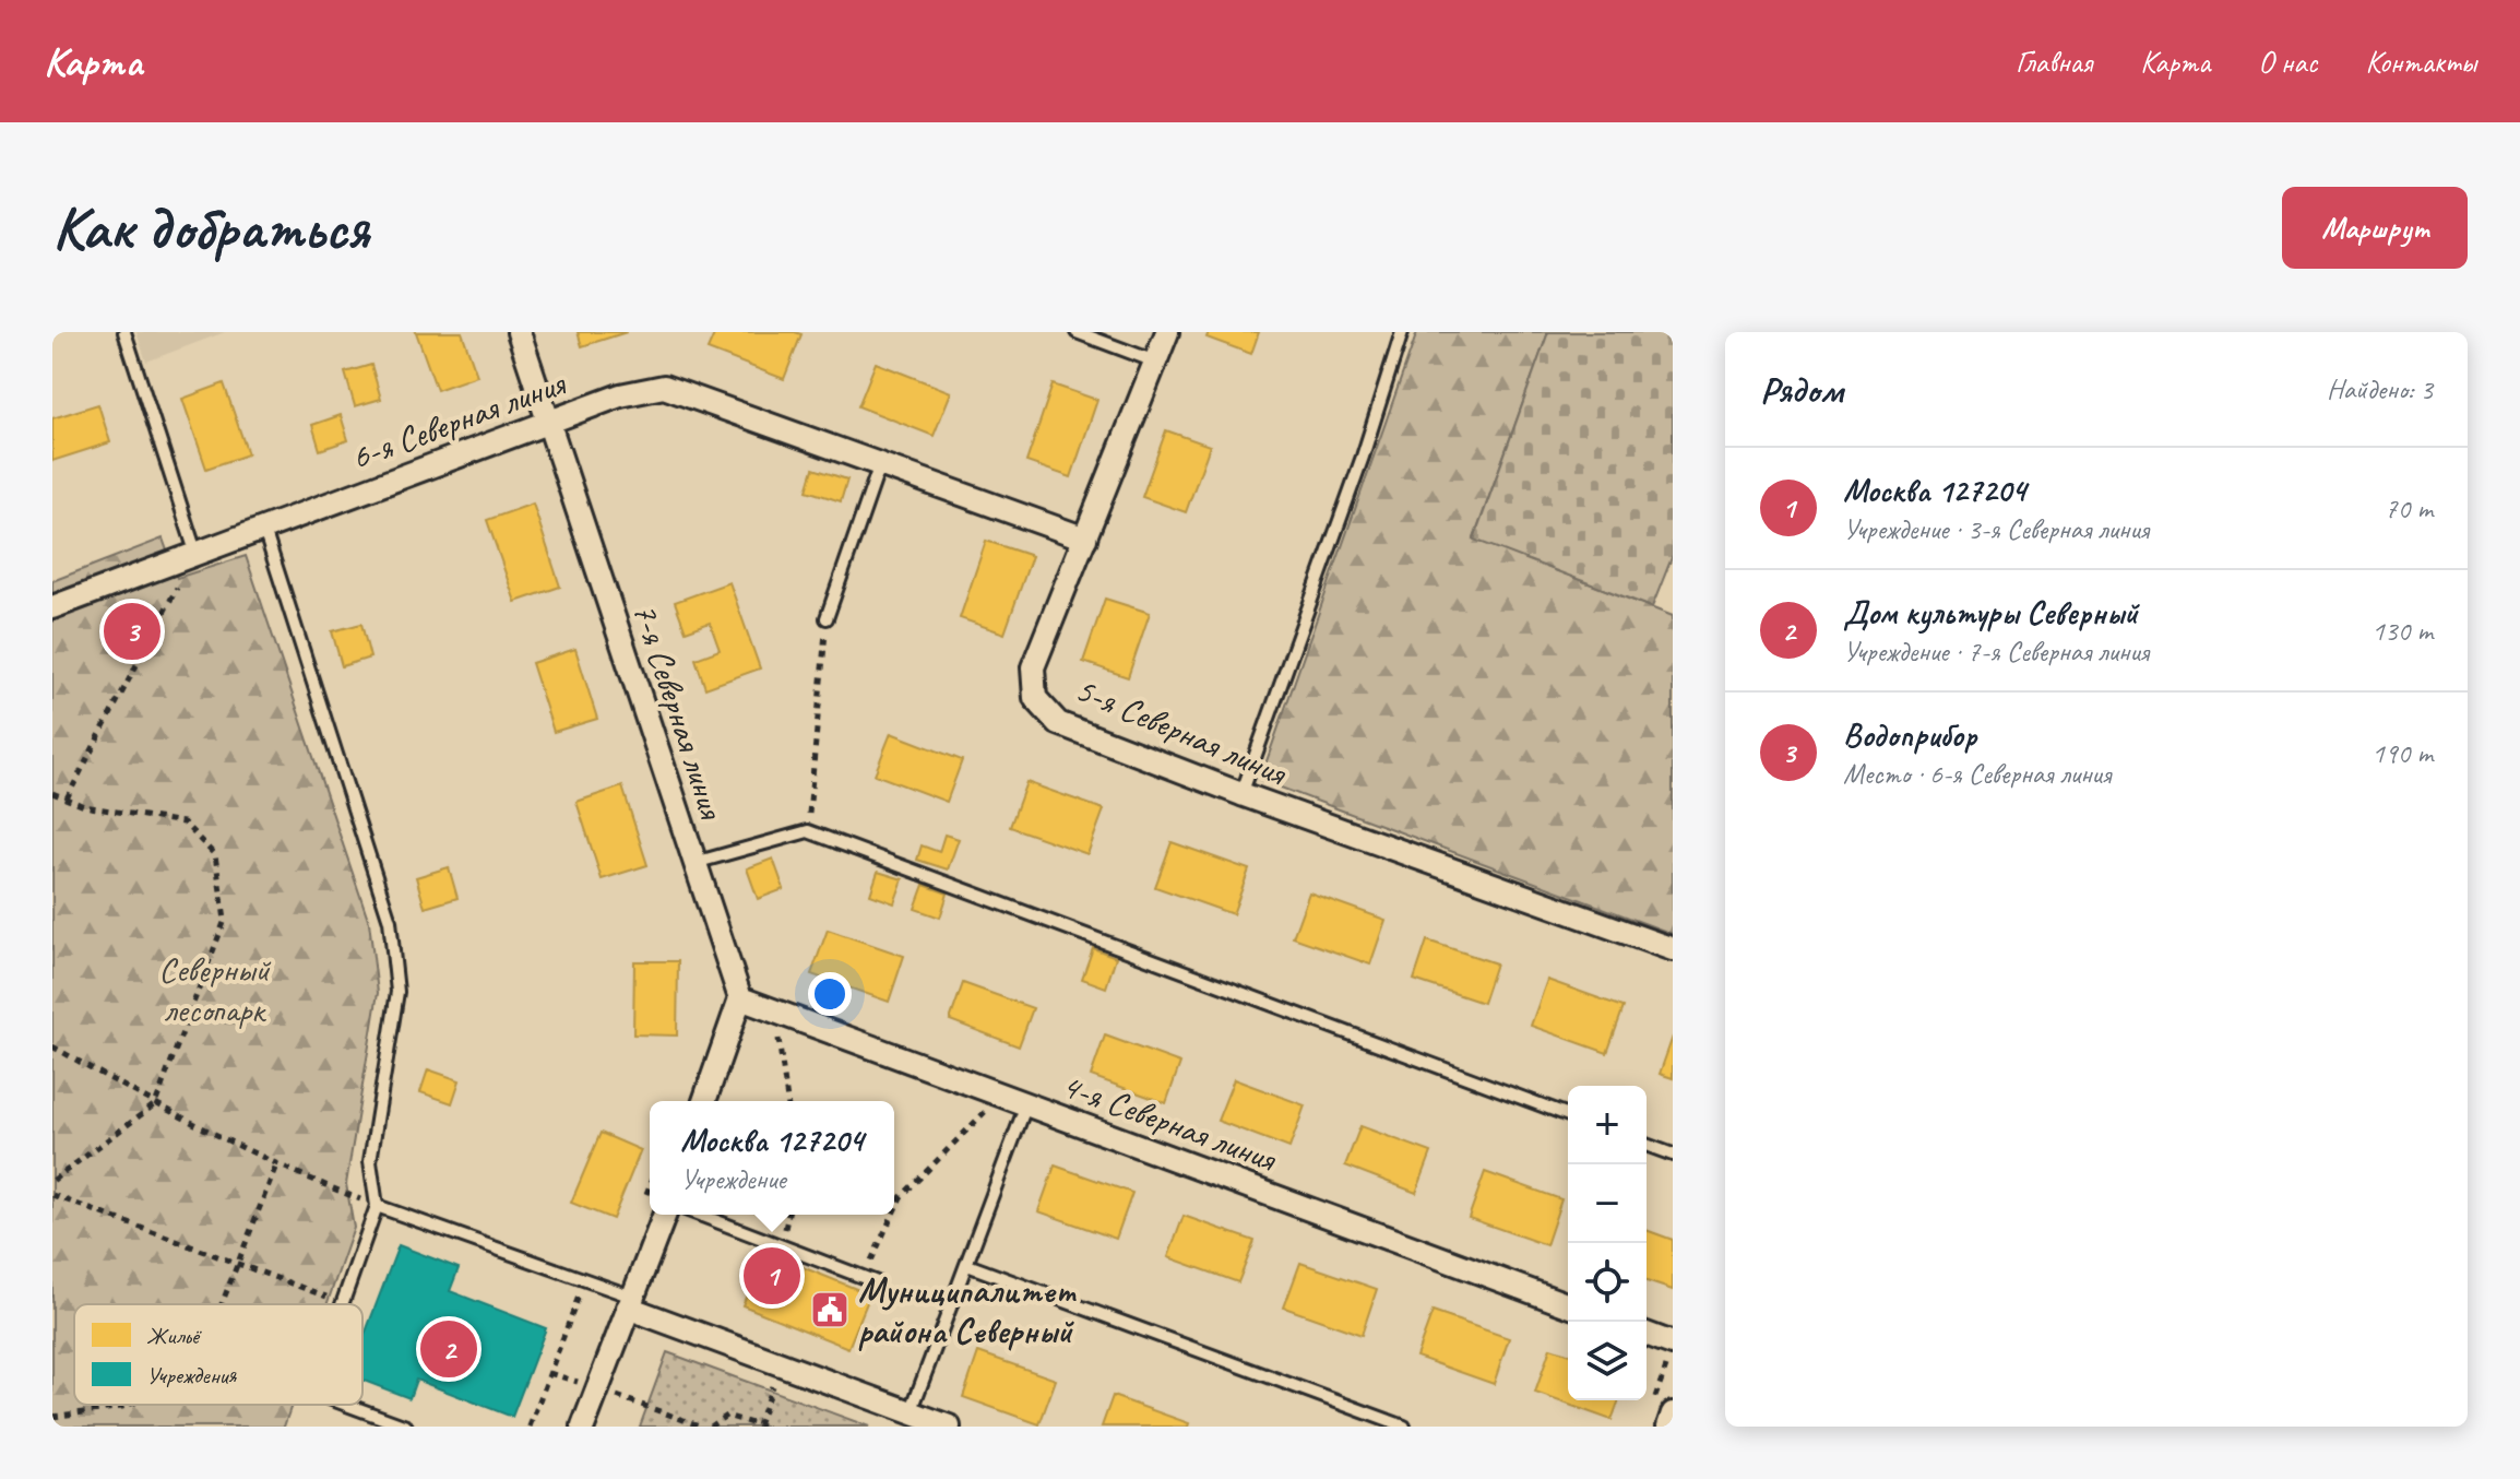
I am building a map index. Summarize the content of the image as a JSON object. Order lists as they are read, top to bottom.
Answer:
{
  "streets": {
    "street": [
      "6-я Северная линия",
      "7-я Северная линия",
      "5-я Северная линия",
      "4-я Северная линия"
    ]
  },
  "crossings": [
    ["6-я Северная линия", "7-я Северная линия"],
    ["6-я Северная линия", "5-я Северная линия"],
    ["7-я Северная линия", "4-я Северная линия"]
  ],
  "parks": ["Северный лесопарк"],
  "places": {
    "public building": ["Муниципалитет района Северный"]
  },
  "legend": ["Жильё", "Учреждения"],
  "page": {
    "header": "Карта",
    "nav": [
      "Главная",
      "Карта",
      "О нас",
      "Контакты"
    ],
    "buttons": "Маршрут",
    "title": "Как добраться",
    "heading": ["Рядом", "Найдено: 3"],
    "list": [
      {
        "mark": "1",
        "name": "Москва 127204",
        "note": "Учреждение · 3-я Северная линия",
        "value": "70 m"
      },
      {
        "mark": "2",
        "name": "Дом культуры Северный",
        "note": "Учреждение · 7-я Северная линия",
        "value": "130 m"
      },
      {
        "mark": "3",
        "name": "Водоприбор",
        "note": "Место · 6-я Северная линия",
        "value": "190 m"
      }
    ],
    "pins": ["3", "1", "2"],
    "map_buttons": ["+", "−"],
    "popup": ["Москва 127204", "Учреждение"]
  }
}
